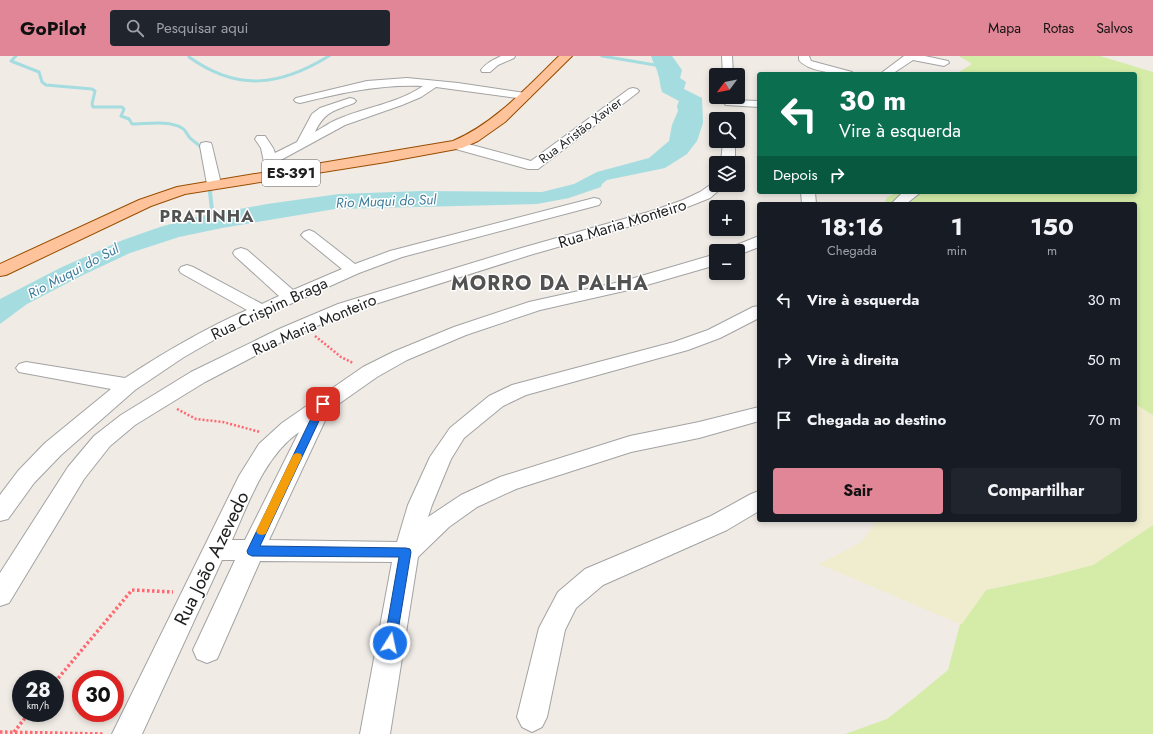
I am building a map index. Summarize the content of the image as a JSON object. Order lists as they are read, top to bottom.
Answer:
{
  "streets": {
    "main road": ["ES-391"],
    "street": [
      "Rua Aristão Xavier",
      "Rua Maria Monteiro",
      "Rua Crispim Braga",
      "Rua João Azevedo"
    ]
  },
  "crossings": [
    ["Rua Aristão Xavier", "ES-391"]
  ],
  "districts": ["PRATINHA", "MORRO DA PALHA"],
  "water": ["Rio Muqui do Sul"],
  "north": "bottom left",
  "page": {
    "header": "GoPilot",
    "search": "Pesquisar aqui",
    "nav": ["Mapa", "Rotas", "Salvos"],
    "map_buttons": ["+", "−"],
    "turn": ["30 m", "Vire à esquerda"],
    "then": "Depois",
    "eta": [
      "18:16",
      "Chegada",
      "1",
      "min",
      "150",
      "m"
    ],
    "list": [
      {
        "name": "Vire à esquerda",
        "value": "30 m"
      },
      {
        "name": "Vire à direita",
        "value": "50 m"
      },
      {
        "name": "Chegada ao destino",
        "value": "70 m"
      }
    ],
    "buttons": ["Sair", "Compartilhar"],
    "speed": "28 km/h",
    "limit": "30"
  }
}
